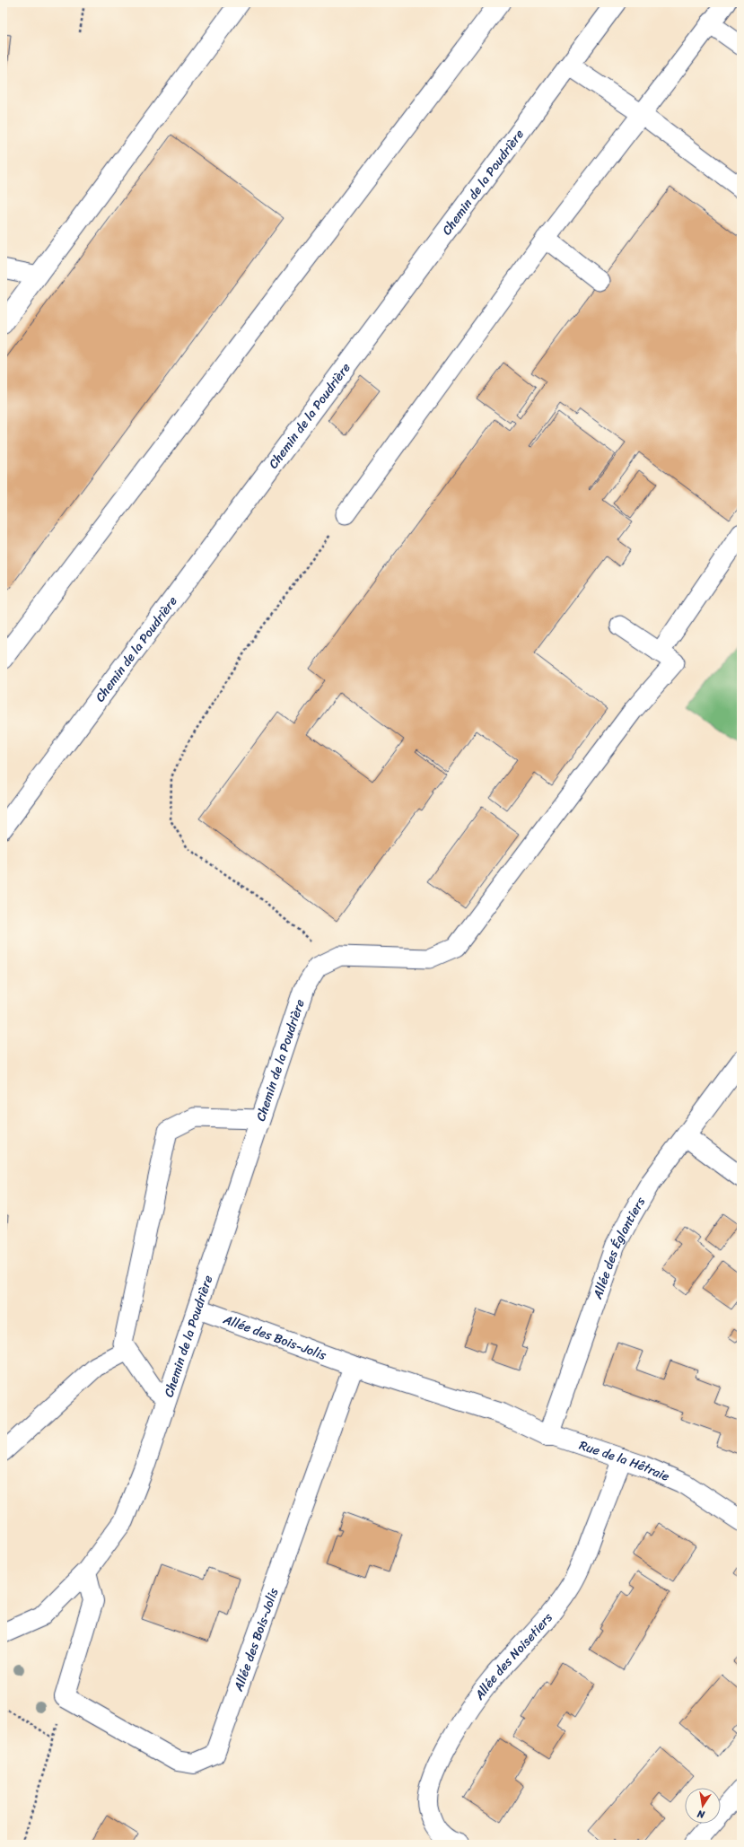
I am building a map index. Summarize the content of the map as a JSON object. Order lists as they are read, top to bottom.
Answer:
{
  "streets": {
    "street": [
      "Chemin de la Poudrière",
      "Allée des Églantiers",
      "Allée des Bois-Jolis",
      "Rue de la Hêtraie",
      "Allée des Noisetiers"
    ]
  },
  "crossings": [
    ["Chemin de la Poudrière", "Allée des Bois-Jolis"],
    ["Allée des Églantiers", "Rue de la Hêtraie"],
    ["Allée des Bois-Jolis", "Rue de la Hêtraie"],
    ["Rue de la Hêtraie", "Allée des Noisetiers"]
  ],
  "north": "bottom"
}
